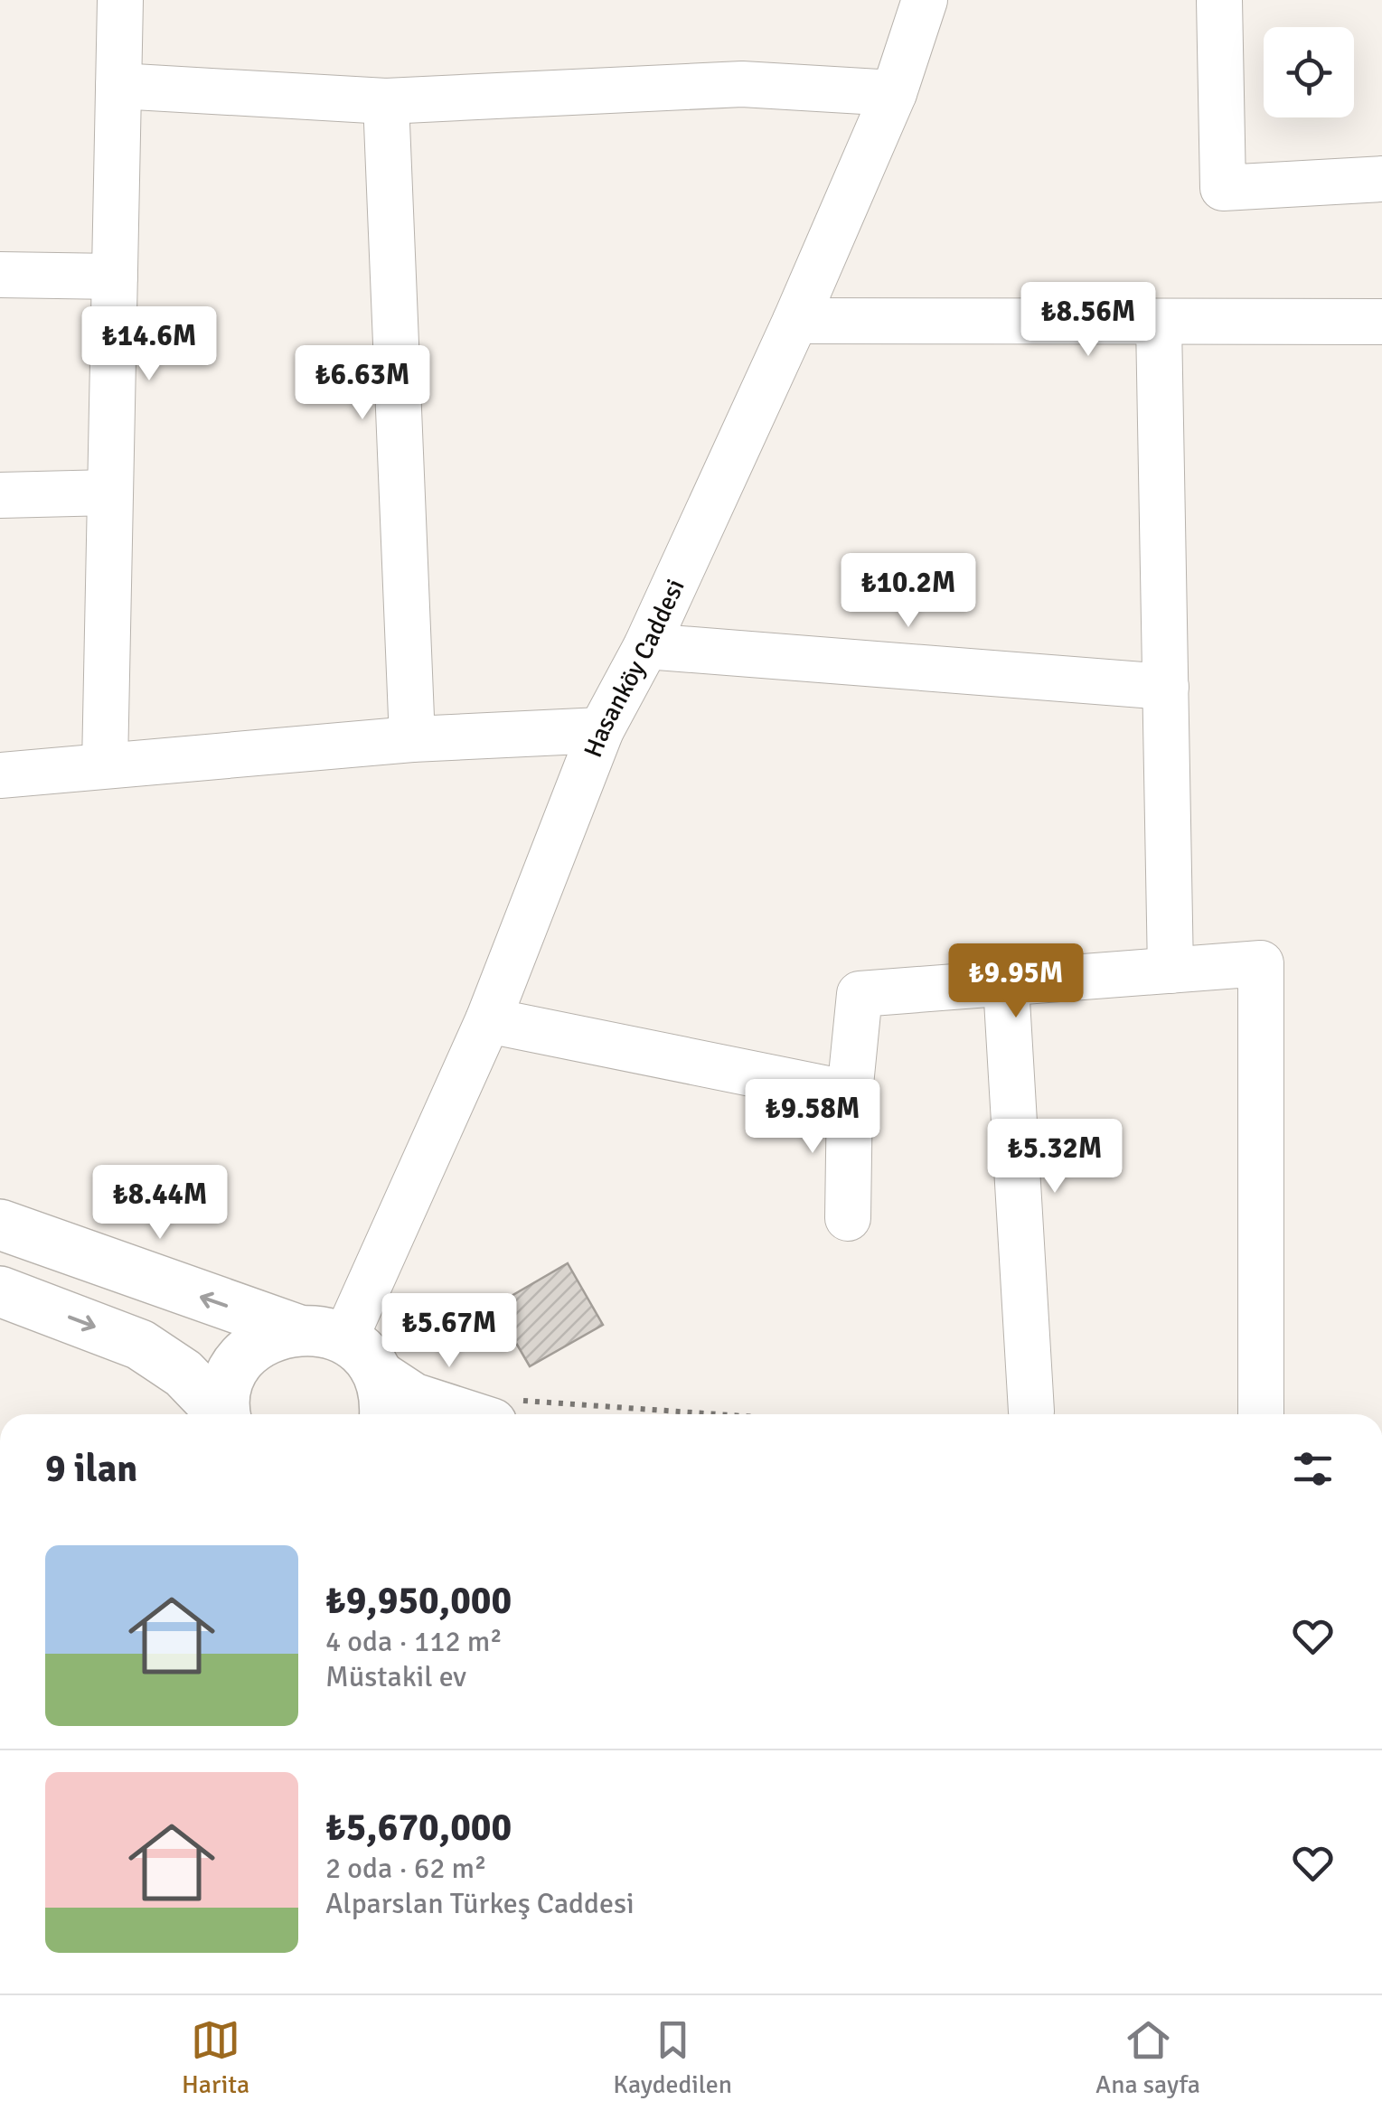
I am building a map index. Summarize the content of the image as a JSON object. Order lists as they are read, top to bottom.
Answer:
{
  "streets": {
    "street": ["Hasanköy Caddesi"]
  },
  "page": {
    "price": [
      "₺8.56M",
      "₺14.6M",
      "₺6.63M",
      "₺10.2M",
      "₺9.95M",
      "₺9.58M",
      "₺5.32M",
      "₺8.44M",
      "₺5.67M"
    ],
    "heading": "9 ilan",
    "list": [
      {
        "name": "₺9,950,000",
        "note": "4 oda · 112 m² · Müstakil ev"
      },
      {
        "name": "₺5,670,000",
        "note": "2 oda · 62 m² · Alparslan Türkeş Caddesi"
      }
    ],
    "tabs": ["Harita", "Kaydedilen", "Ana sayfa"]
  }
}
